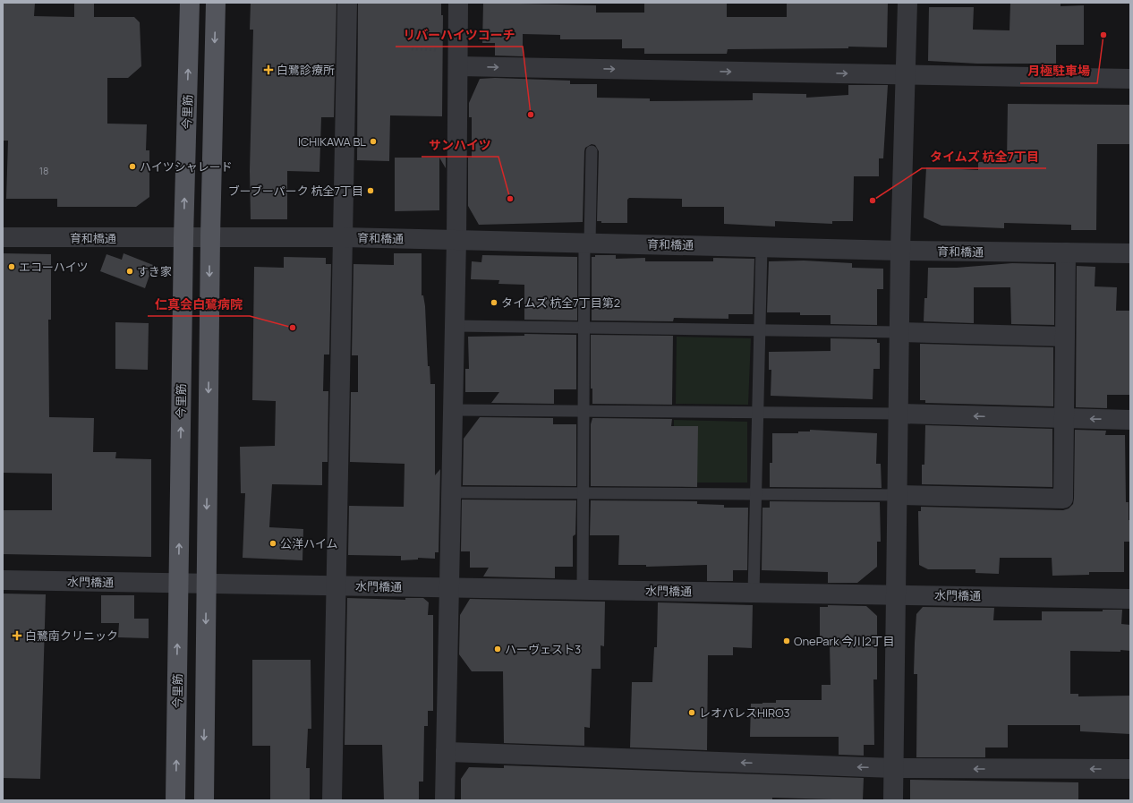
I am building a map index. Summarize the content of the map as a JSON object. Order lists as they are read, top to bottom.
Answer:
{
  "streets": {
    "main road": ["今里筋"],
    "street": ["育和橋通", "水門橋通"]
  },
  "crossings": [
    ["今里筋", "育和橋通"],
    ["今里筋", "水門橋通"]
  ],
  "places": {
    "other": [
      "月極駐車場",
      "リバーハイツコーチ",
      "ICHIKAWA BL",
      "ハイツシャレード",
      "ブーブーパーク 杭全7丁目",
      "サンハイツ",
      "タイムズ 杭全7丁目",
      "エコーハイツ",
      "すき家",
      "タイムズ 杭全7丁目第2",
      "仁真会白鷺病院",
      "公洋ハイム",
      "OnePark 今川2丁目",
      "ハーヴェスト3",
      "レオパレスHIRO3"
    ],
    "health": ["白鷺診療所", "白鷺南クリニック"]
  },
  "house_numbers": ["18"]
}
